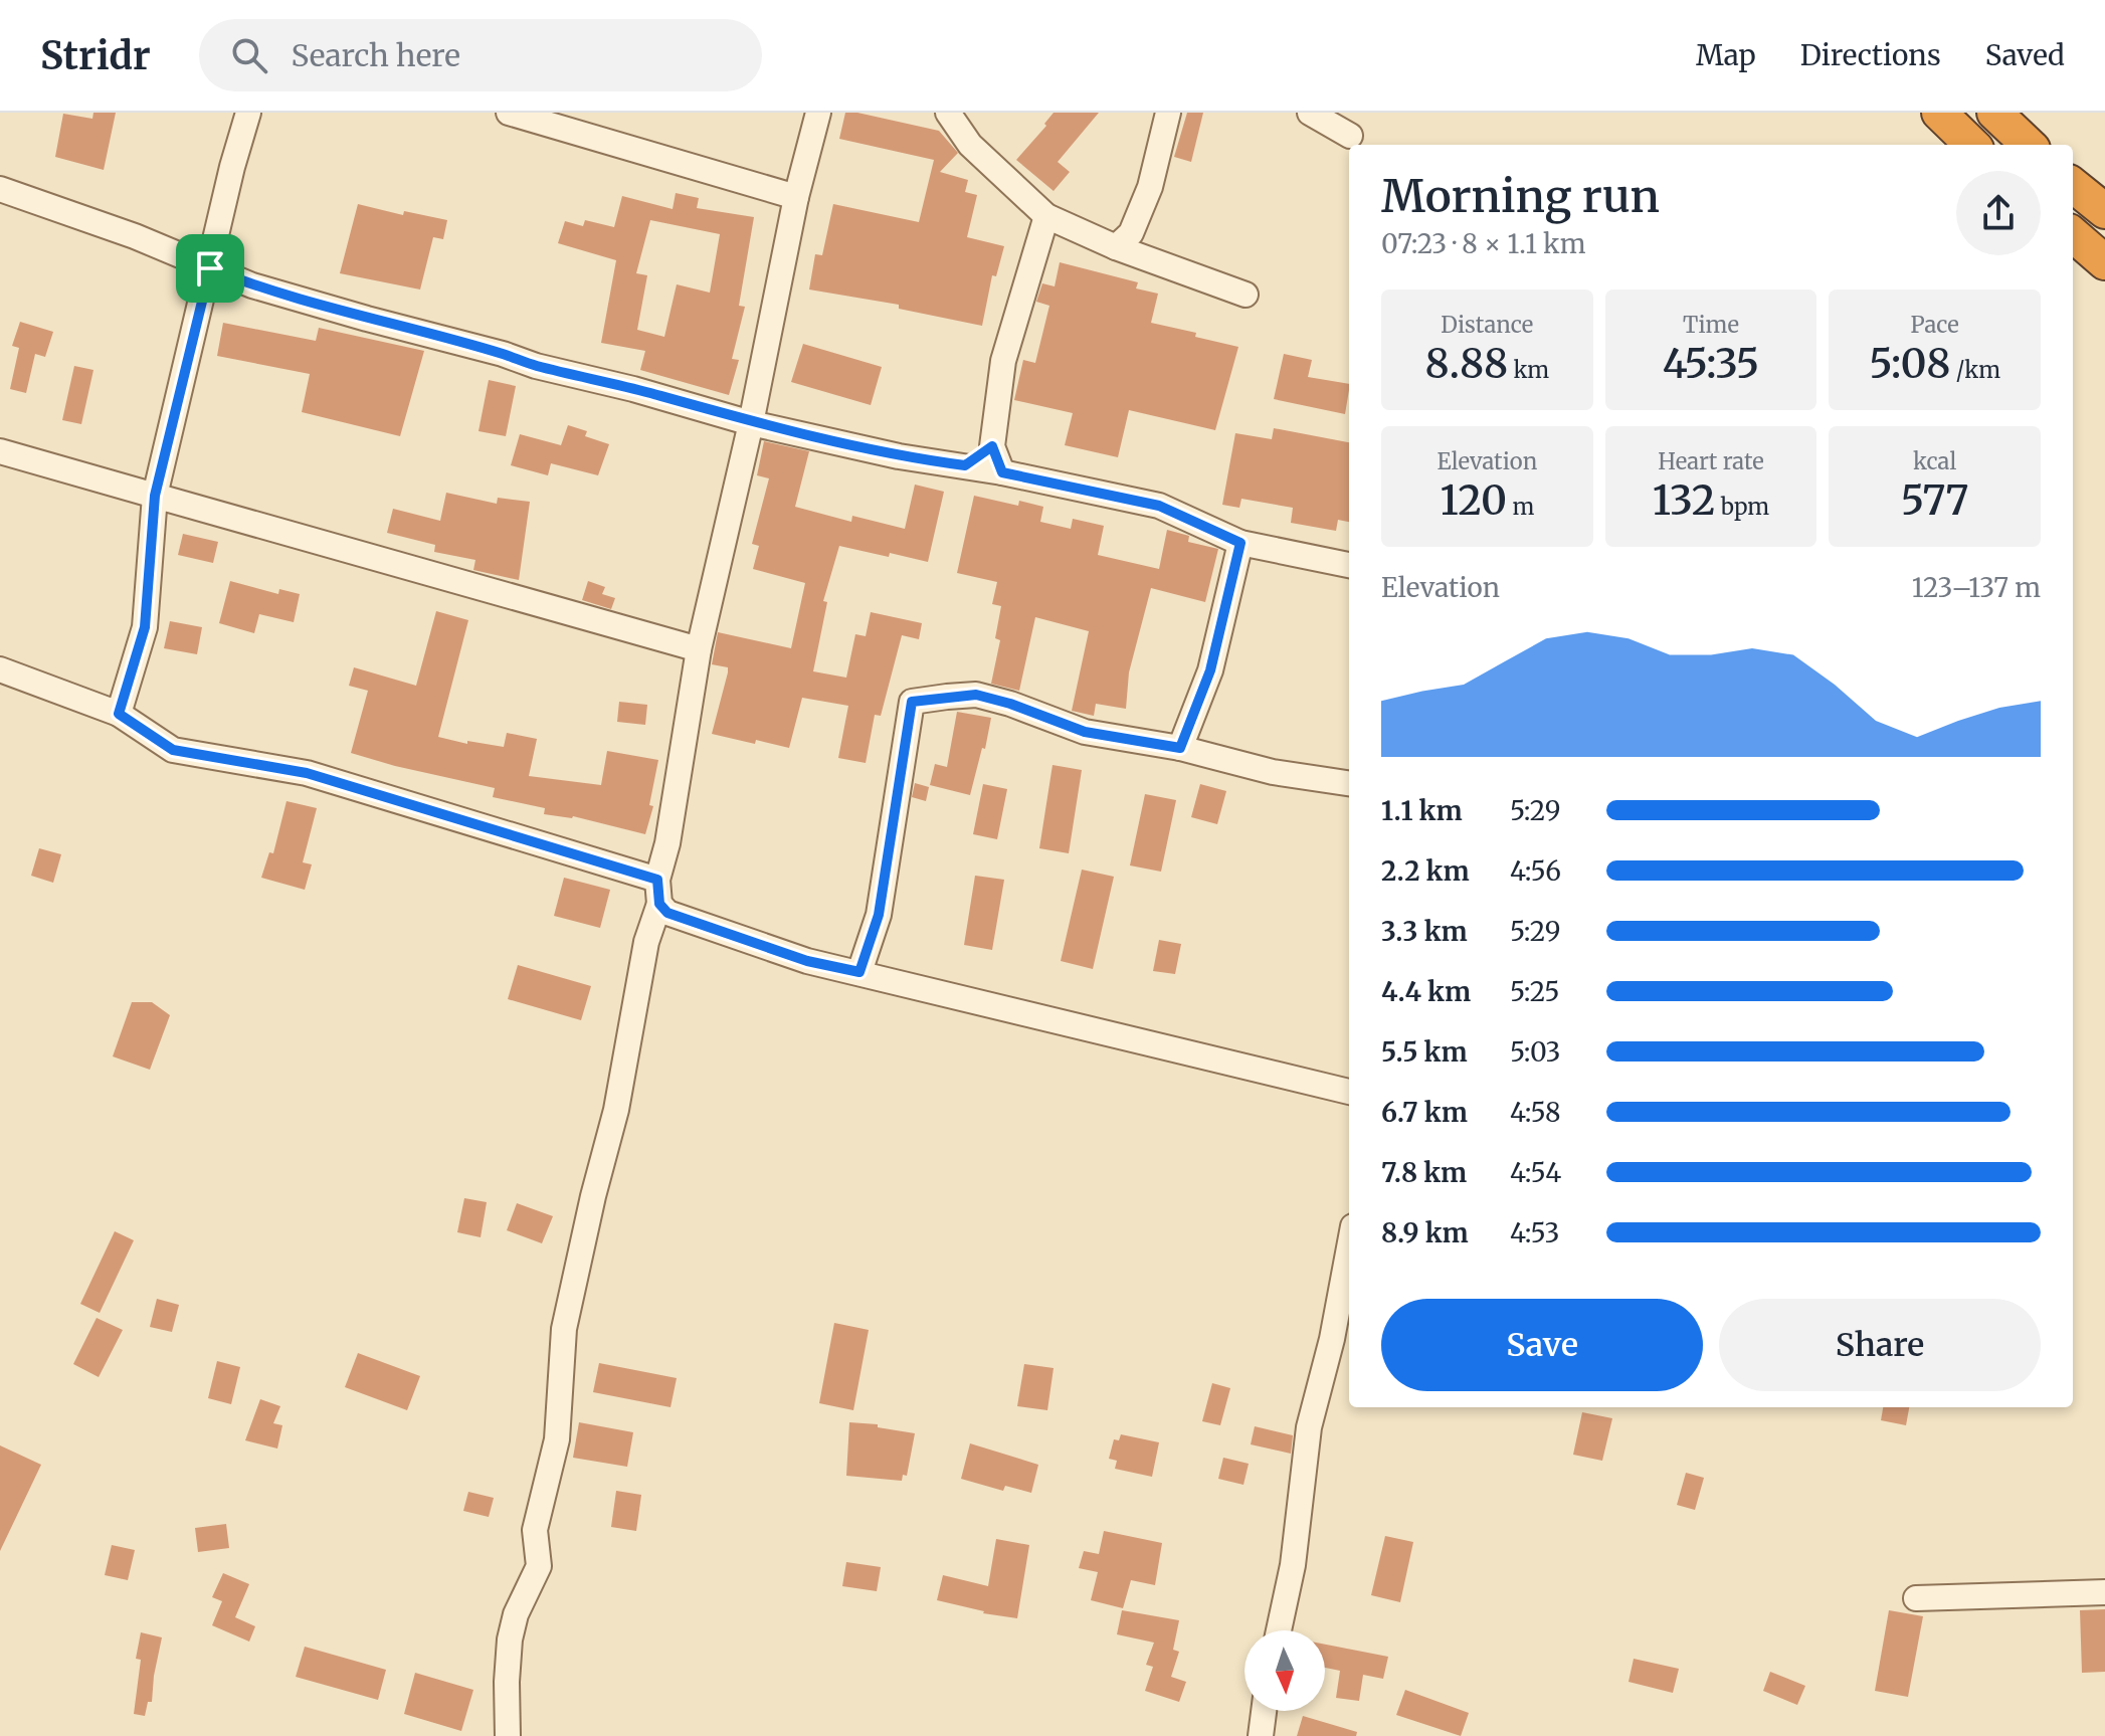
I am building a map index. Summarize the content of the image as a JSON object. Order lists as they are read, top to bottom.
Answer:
{
  "north": "bottom",
  "page": {
    "header": "Stridr",
    "search": "Search here",
    "nav": ["Map", "Directions", "Saved"],
    "heading": ["Morning run", "07:23 · 8 × 1.1 km"],
    "stats": [
      ["Distance", "8.88 km"],
      ["Time", "45:35"],
      ["Pace", "5:08 /km"],
      ["Elevation", "120 m"],
      ["Heart rate", "132 bpm"],
      ["kcal", "577"]
    ],
    "chart": ["Elevation", "123–137 m"],
    "list": [
      {
        "name": "1.1 km",
        "note": "5:29"
      },
      {
        "name": "2.2 km",
        "note": "4:56"
      },
      {
        "name": "3.3 km",
        "note": "5:29"
      },
      {
        "name": "4.4 km",
        "note": "5:25"
      },
      {
        "name": "5.5 km",
        "note": "5:03"
      },
      {
        "name": "6.7 km",
        "note": "4:58"
      },
      {
        "name": "7.8 km",
        "note": "4:54"
      },
      {
        "name": "8.9 km",
        "note": "4:53"
      }
    ],
    "buttons": ["Save", "Share"]
  }
}
